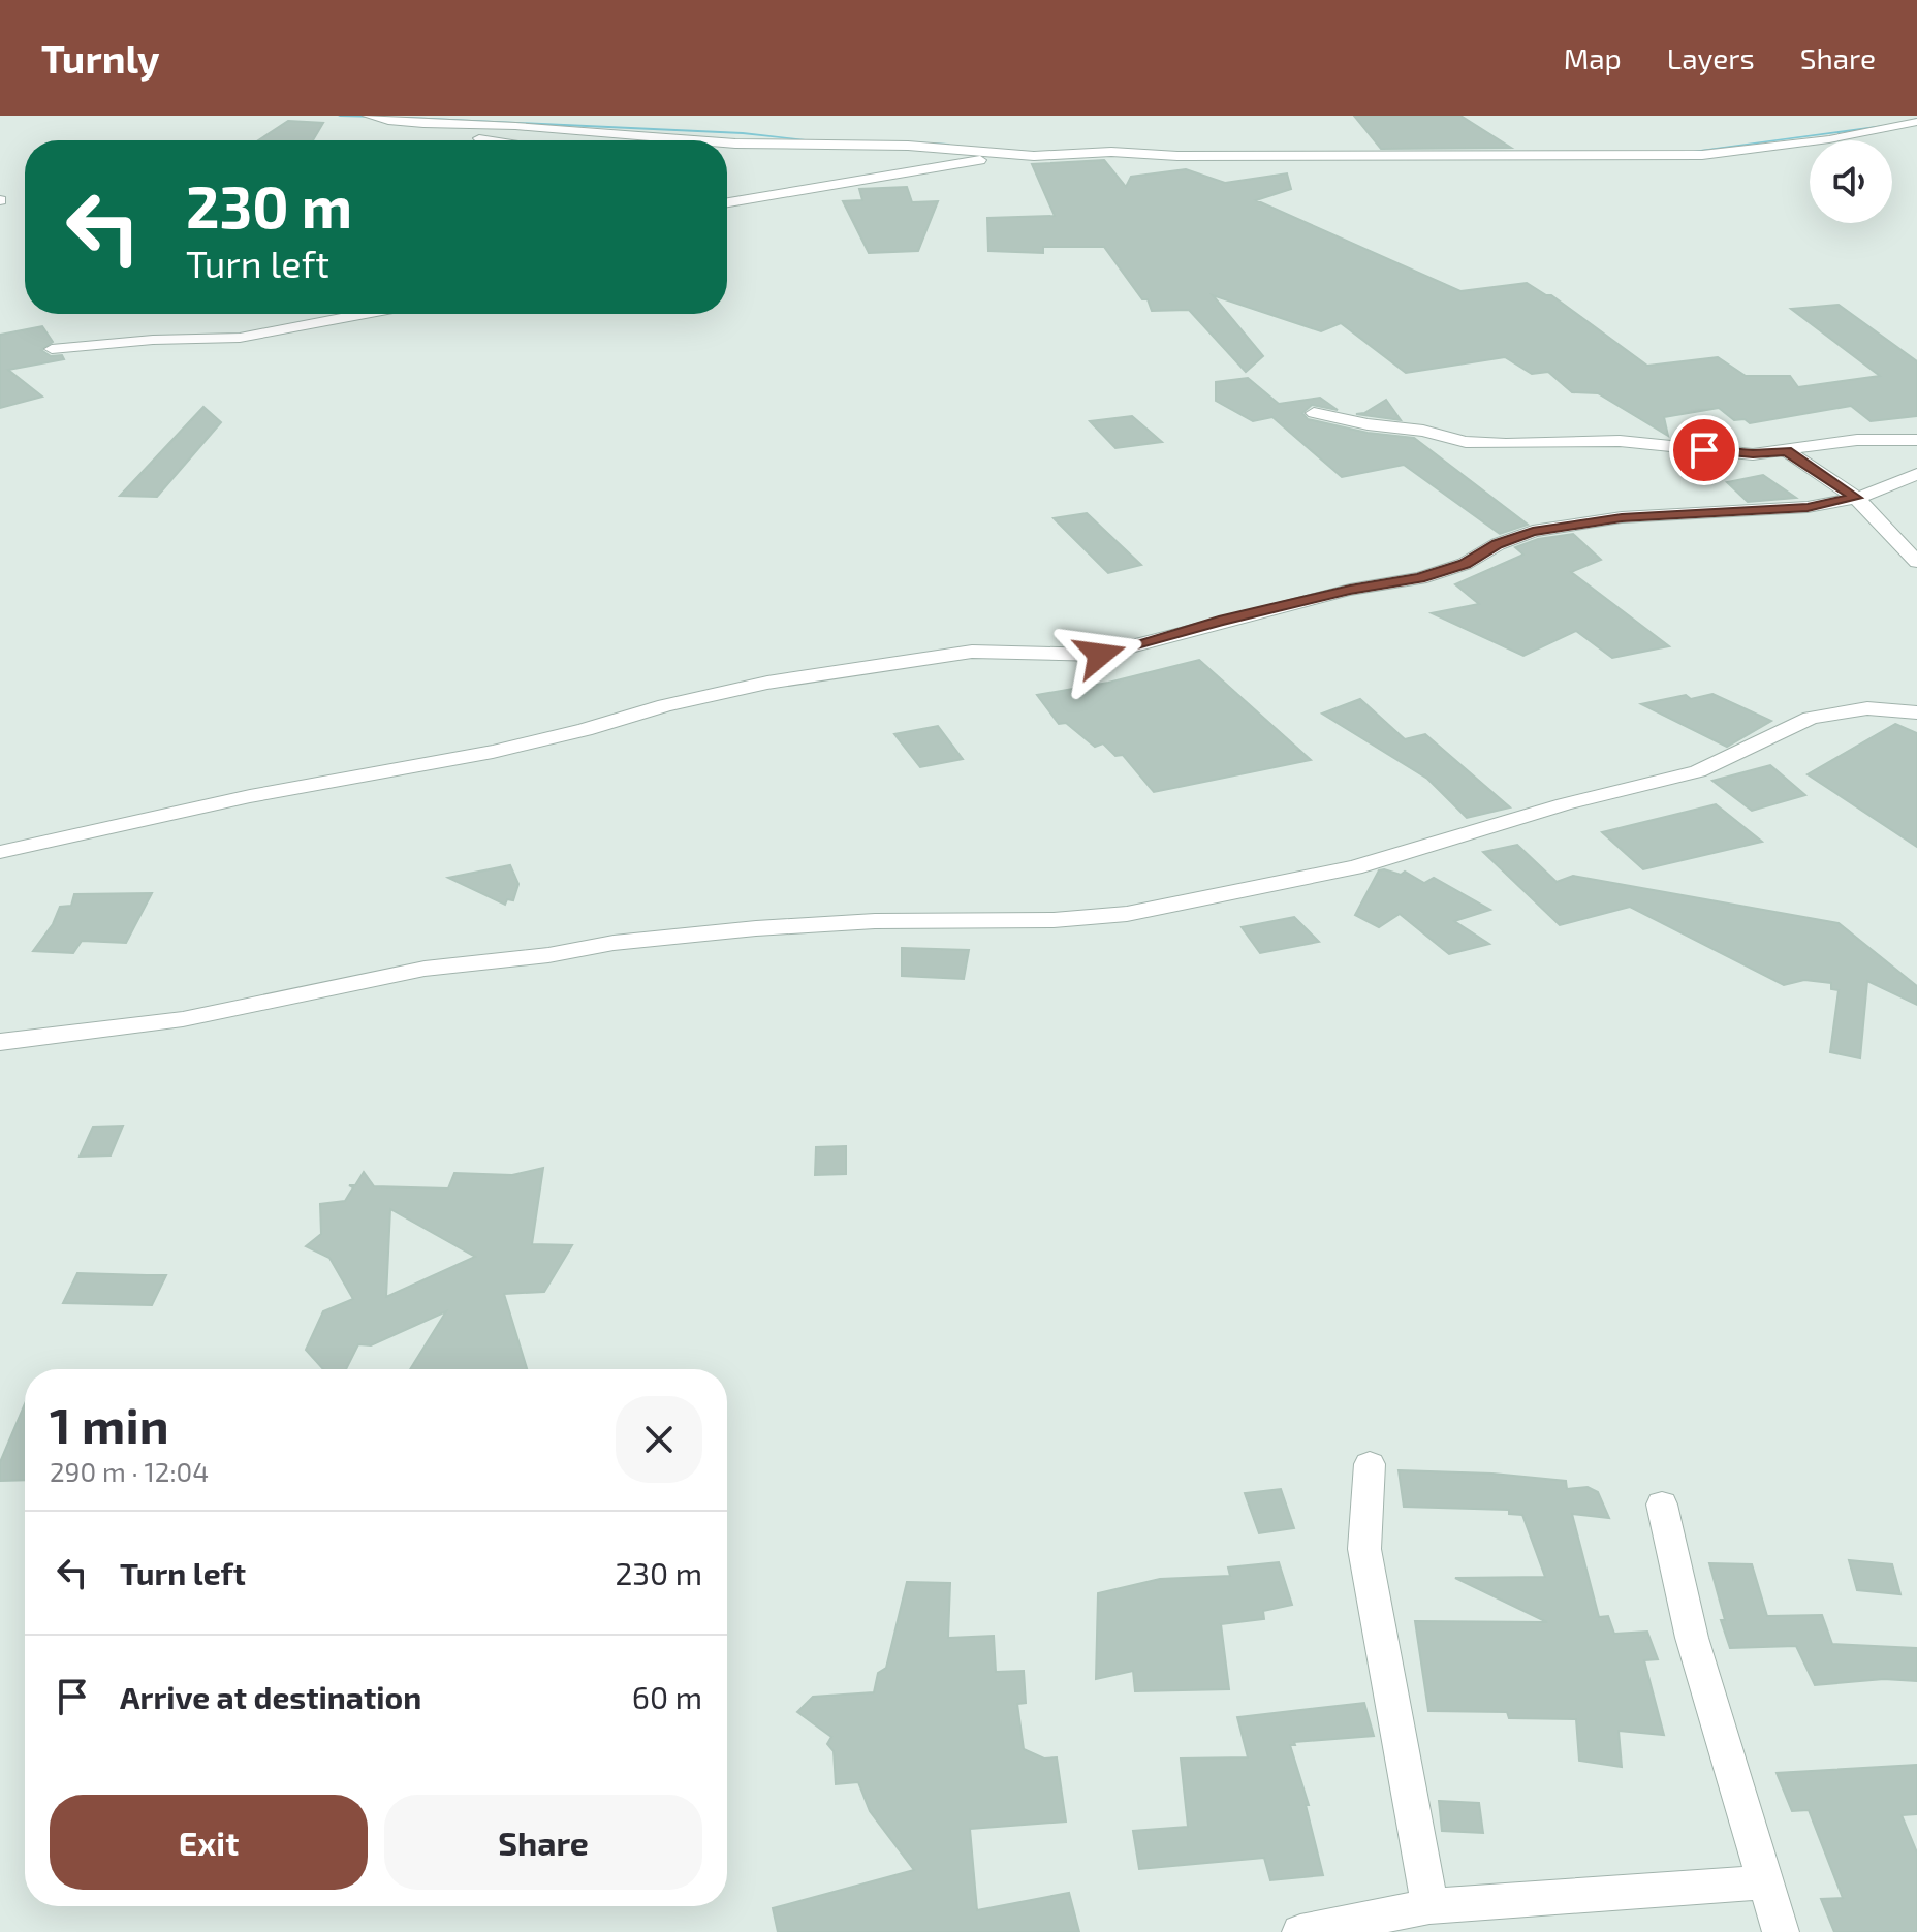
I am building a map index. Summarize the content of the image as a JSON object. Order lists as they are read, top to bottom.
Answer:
{
  "page": {
    "header": "Turnly",
    "nav": ["Map", "Layers", "Share"],
    "turn": ["230 m", "Turn left"],
    "heading": ["1 min", "290 m · 12:04"],
    "list": [
      {
        "name": "Turn left",
        "value": "230 m"
      },
      {
        "name": "Arrive at destination",
        "value": "60 m"
      }
    ],
    "buttons": ["Exit", "Share"]
  }
}
